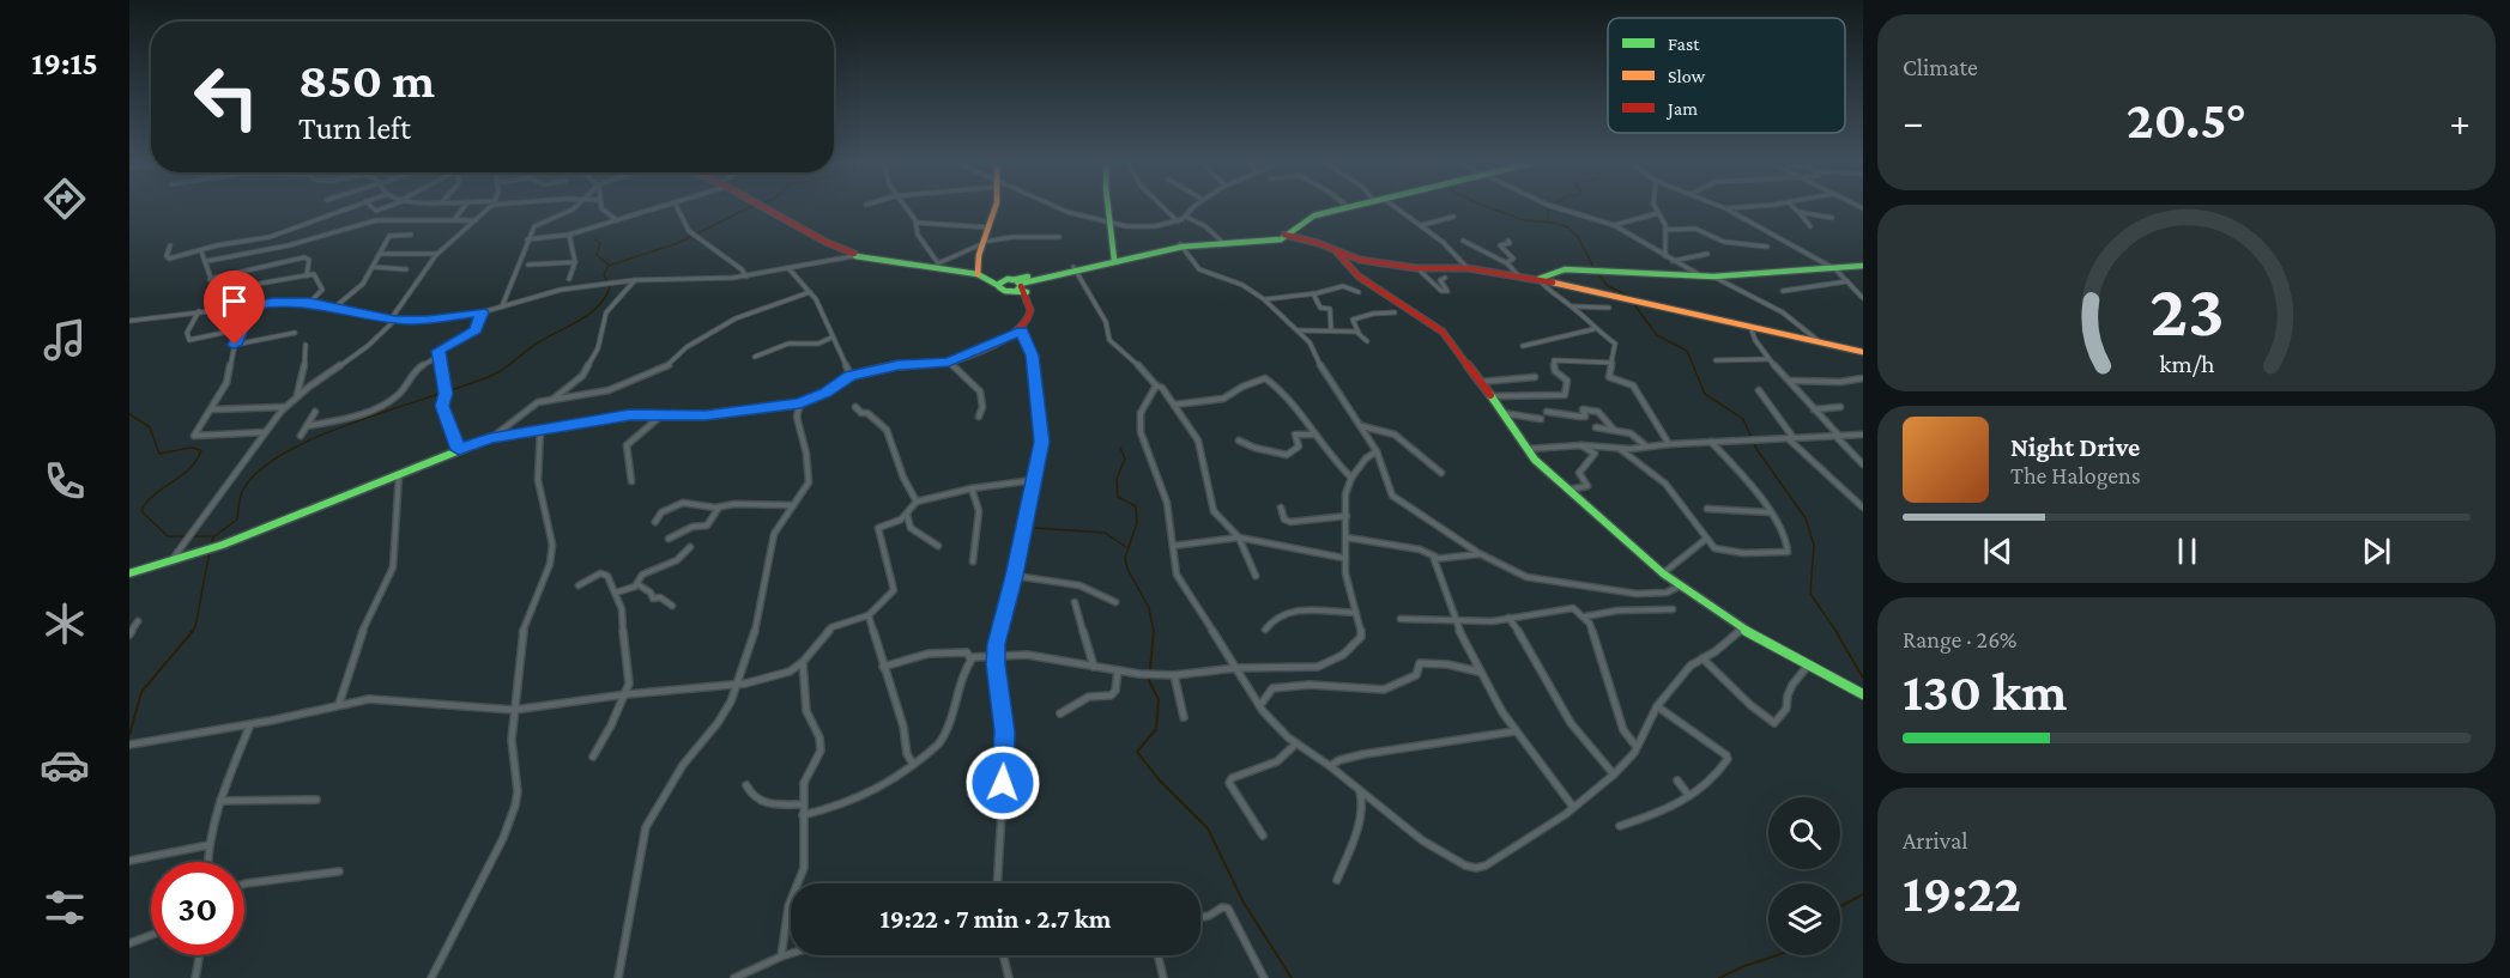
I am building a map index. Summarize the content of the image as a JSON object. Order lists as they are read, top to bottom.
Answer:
{
  "legend": ["Fast", "Slow", "Jam"],
  "page": {
    "tabs": "19:15",
    "tile": [
      "Climate",
      ["Range · 26%", "130 km"],
      ["Arrival", "19:22"]
    ],
    "turn": ["850 m", "Turn left"],
    "heat": ["−", "20.5°", "+"],
    "song": ["Night Drive", "The Halogens"],
    "limit": "30",
    "trip": "19:22 · 7 min · 2.7 km",
    "gauge": ["23", "km/h"]
  }
}
